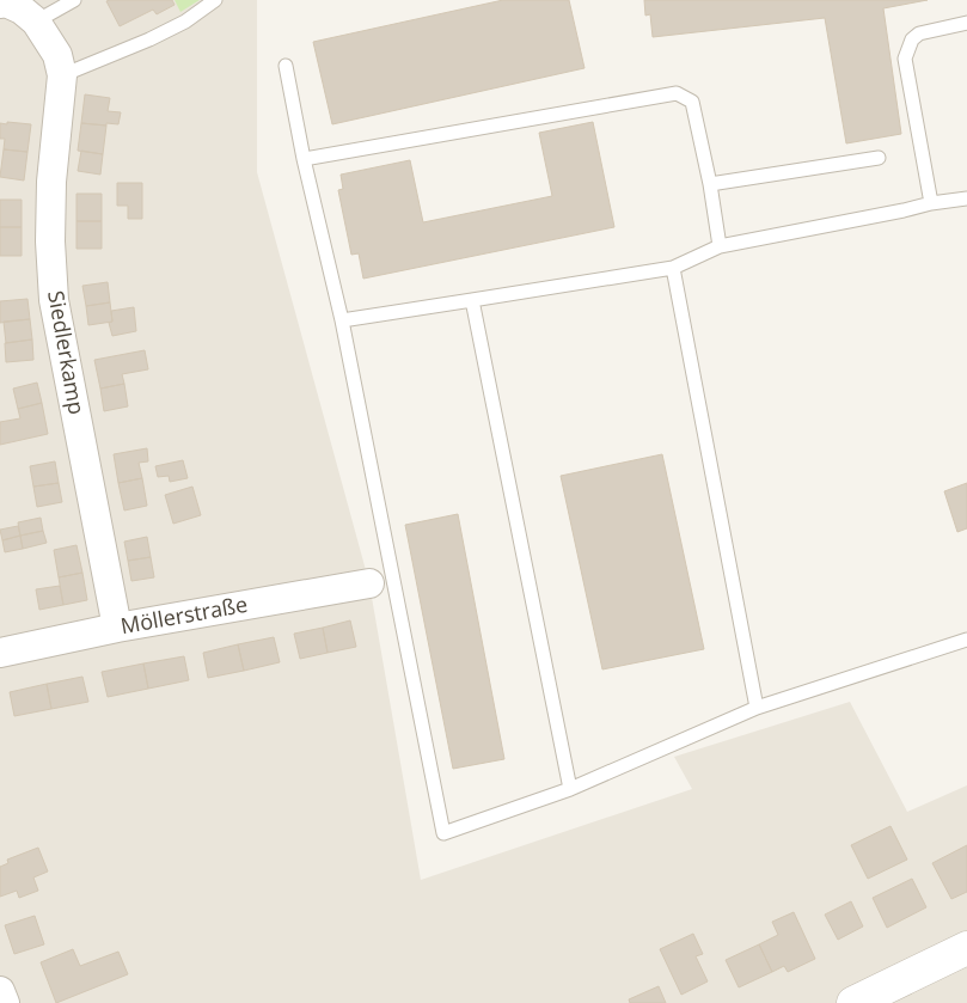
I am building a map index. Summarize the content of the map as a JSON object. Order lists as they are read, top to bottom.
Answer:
{
  "streets": {
    "street": ["Siedlerkamp", "Möllerstraße"]
  },
  "crossings": [
    ["Siedlerkamp", "Möllerstraße"]
  ]
}
